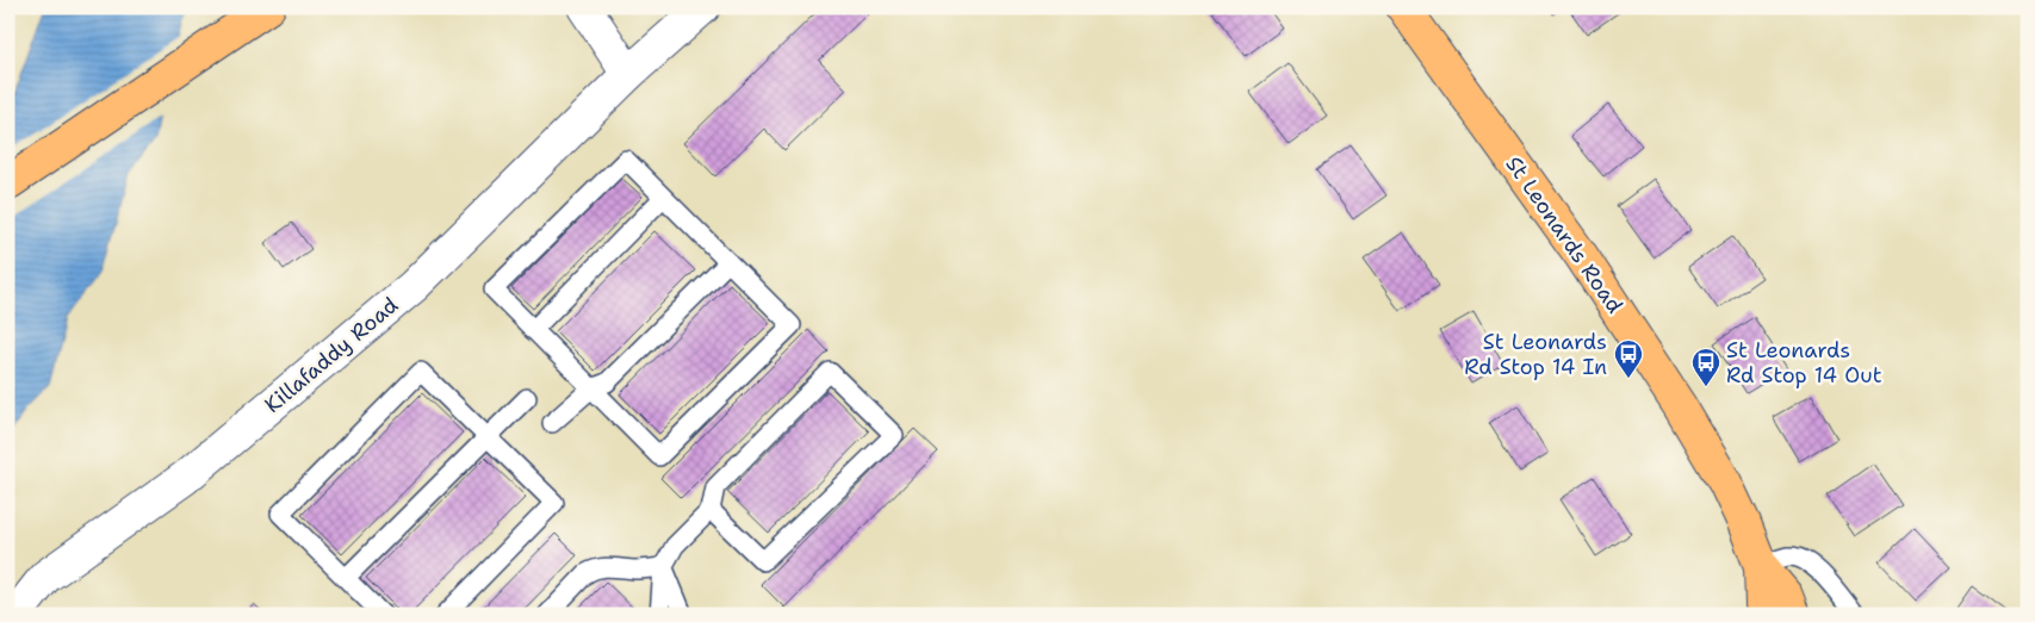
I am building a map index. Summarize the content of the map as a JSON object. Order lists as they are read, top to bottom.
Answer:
{
  "streets": {
    "highway": ["St Leonards Road"],
    "street": ["Killafaddy Road"]
  },
  "places": {
    "bus stop": ["St Leonards Rd Stop 14 In", "St Leonards Rd Stop 14 Out"]
  }
}
